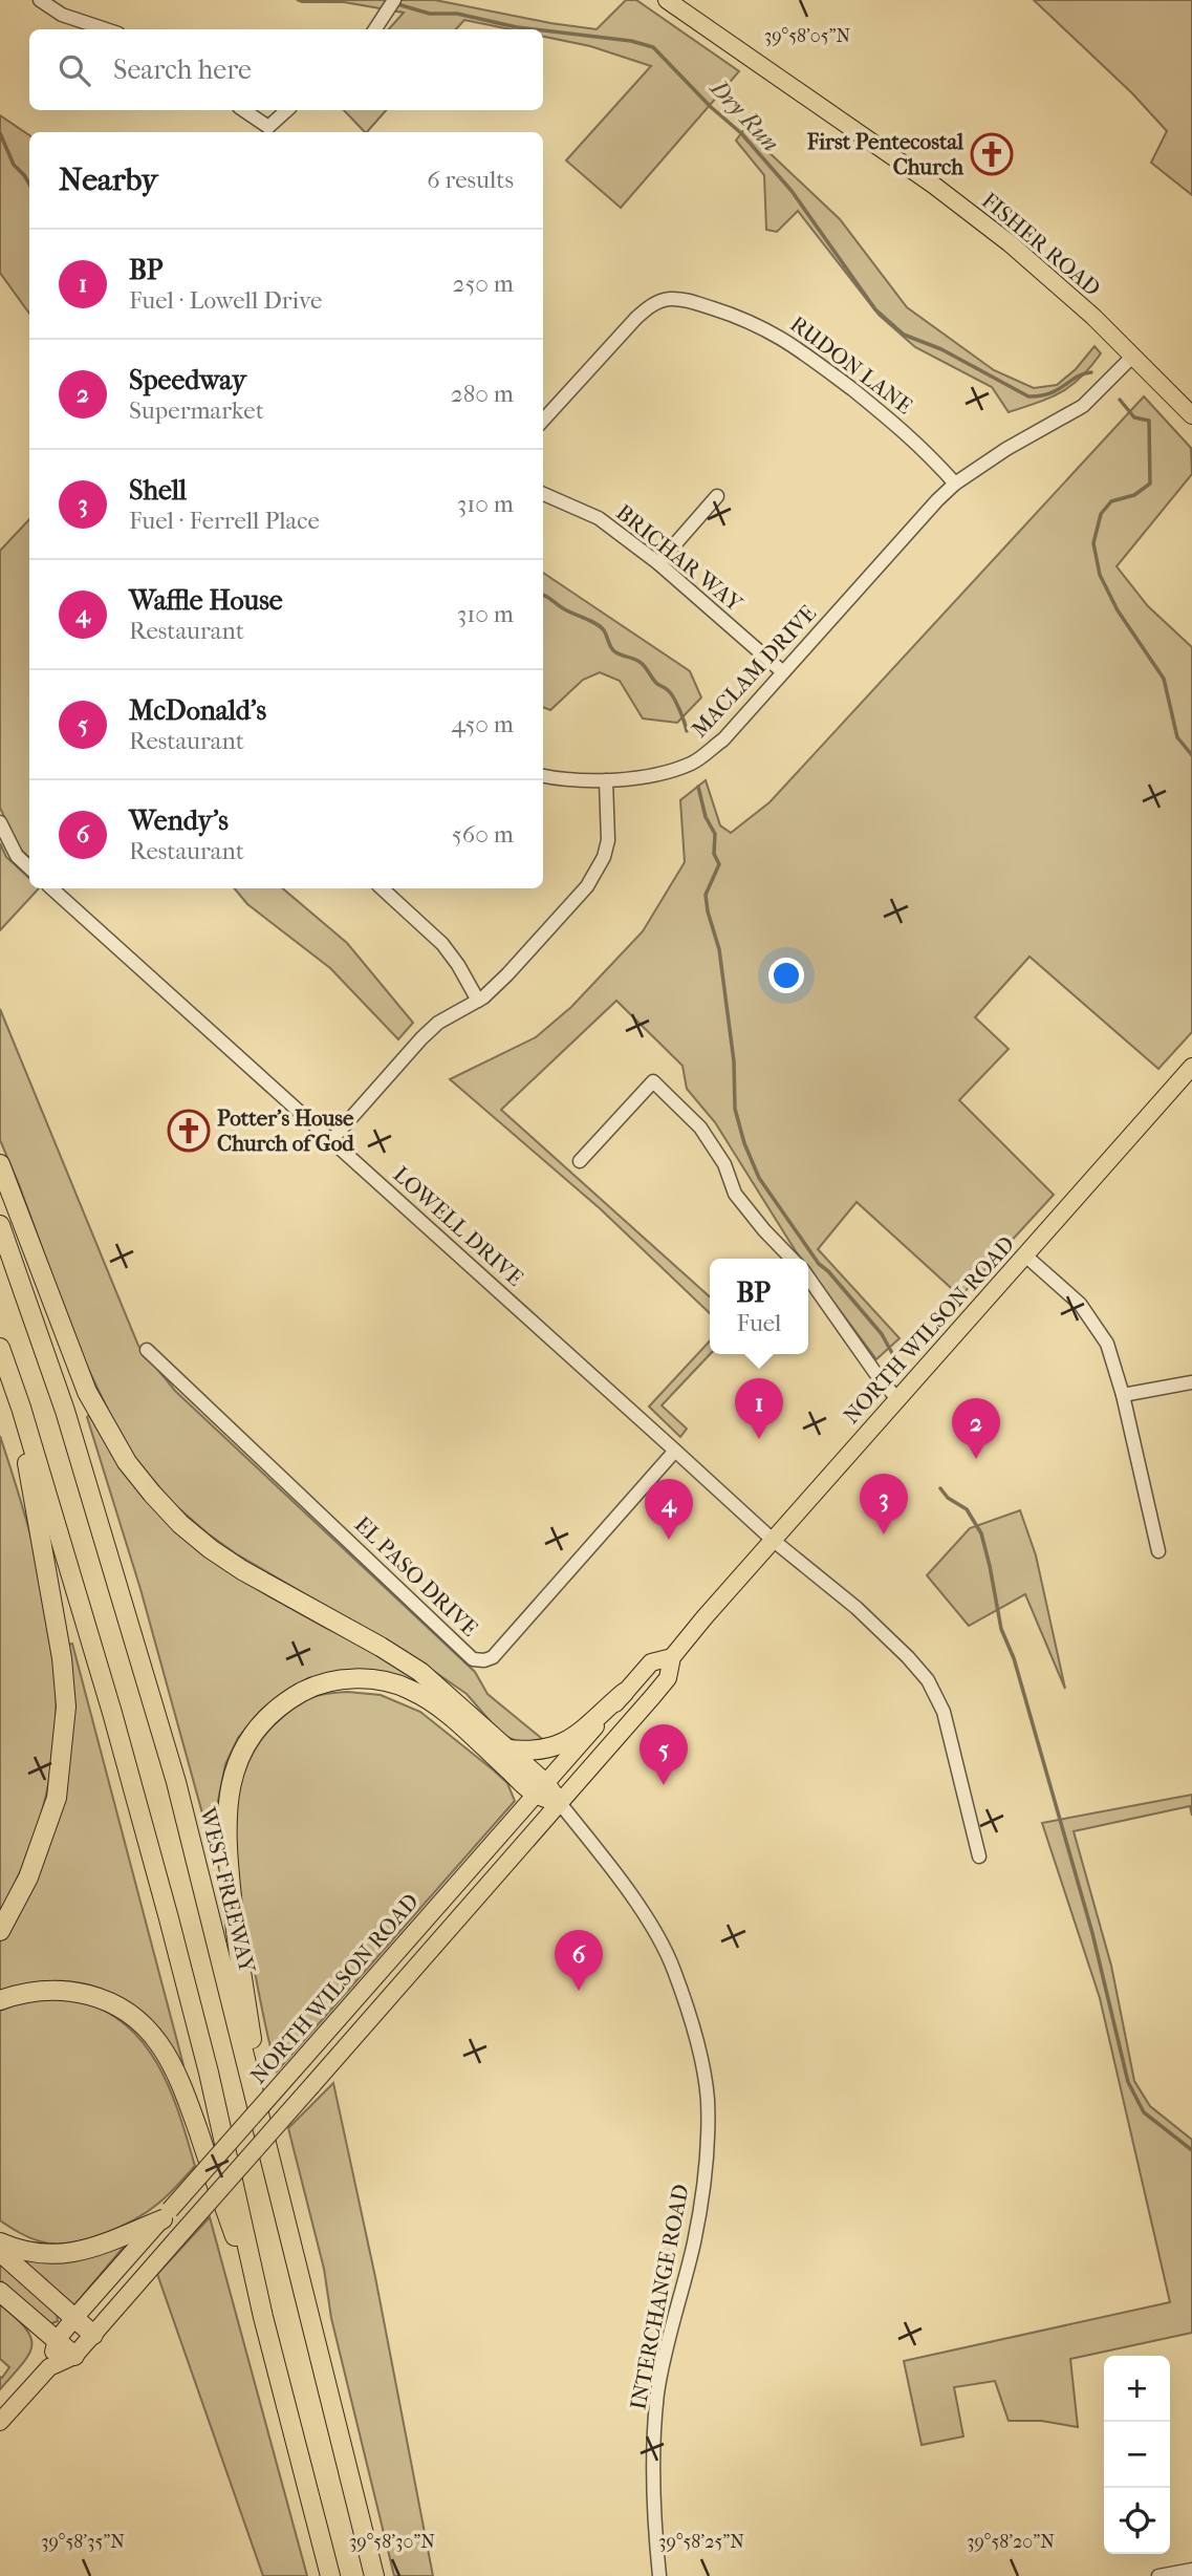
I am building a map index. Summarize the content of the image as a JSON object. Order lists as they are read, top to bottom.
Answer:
{
  "streets": {
    "highway": ["WEST FREEWAY"],
    "main road": ["FISHER ROAD", "NORTH WILSON ROAD"],
    "street": [
      "RUDON LANE",
      "BRICHAR WAY",
      "MACLAM DRIVE",
      "LOWELL DRIVE",
      "EL PASO DRIVE",
      "INTERCHANGE ROAD"
    ]
  },
  "crossings": [
    ["FISHER ROAD", "MACLAM DRIVE"],
    ["RUDON LANE", "MACLAM DRIVE"],
    ["BRICHAR WAY", "MACLAM DRIVE"],
    ["LOWELL DRIVE", "NORTH WILSON ROAD"],
    ["LOWELL DRIVE", "EL PASO DRIVE"],
    ["NORTH WILSON ROAD", "INTERCHANGE ROAD"]
  ],
  "water": ["Dry Run"],
  "places": {
    "church": ["First Pentecostal Church", "Potter's House Church of God"]
  },
  "page": {
    "search": "Search here",
    "heading": ["Nearby", "6 results"],
    "list": [
      {
        "mark": "1",
        "name": "BP",
        "note": "Fuel · Lowell Drive",
        "value": "250 m"
      },
      {
        "mark": "2",
        "name": "Speedway",
        "note": "Supermarket",
        "value": "280 m"
      },
      {
        "mark": "3",
        "name": "Shell",
        "note": "Fuel · Ferrell Place",
        "value": "310 m"
      },
      {
        "mark": "4",
        "name": "Waffle House",
        "note": "Restaurant",
        "value": "310 m"
      },
      {
        "mark": "5",
        "name": "McDonald's",
        "note": "Restaurant",
        "value": "450 m"
      },
      {
        "mark": "6",
        "name": "Wendy's",
        "note": "Restaurant",
        "value": "560 m"
      }
    ],
    "popup": ["BP", "Fuel"],
    "pins": [
      "1",
      "2",
      "3",
      "4",
      "5",
      "6"
    ],
    "map_buttons": ["+", "−"]
  },
  "coordinates": [
    "39°58'05\"N",
    "39°58'35\"N",
    "39°58'30\"N",
    "39°58'25\"N",
    "39°58'20\"N"
  ]
}
